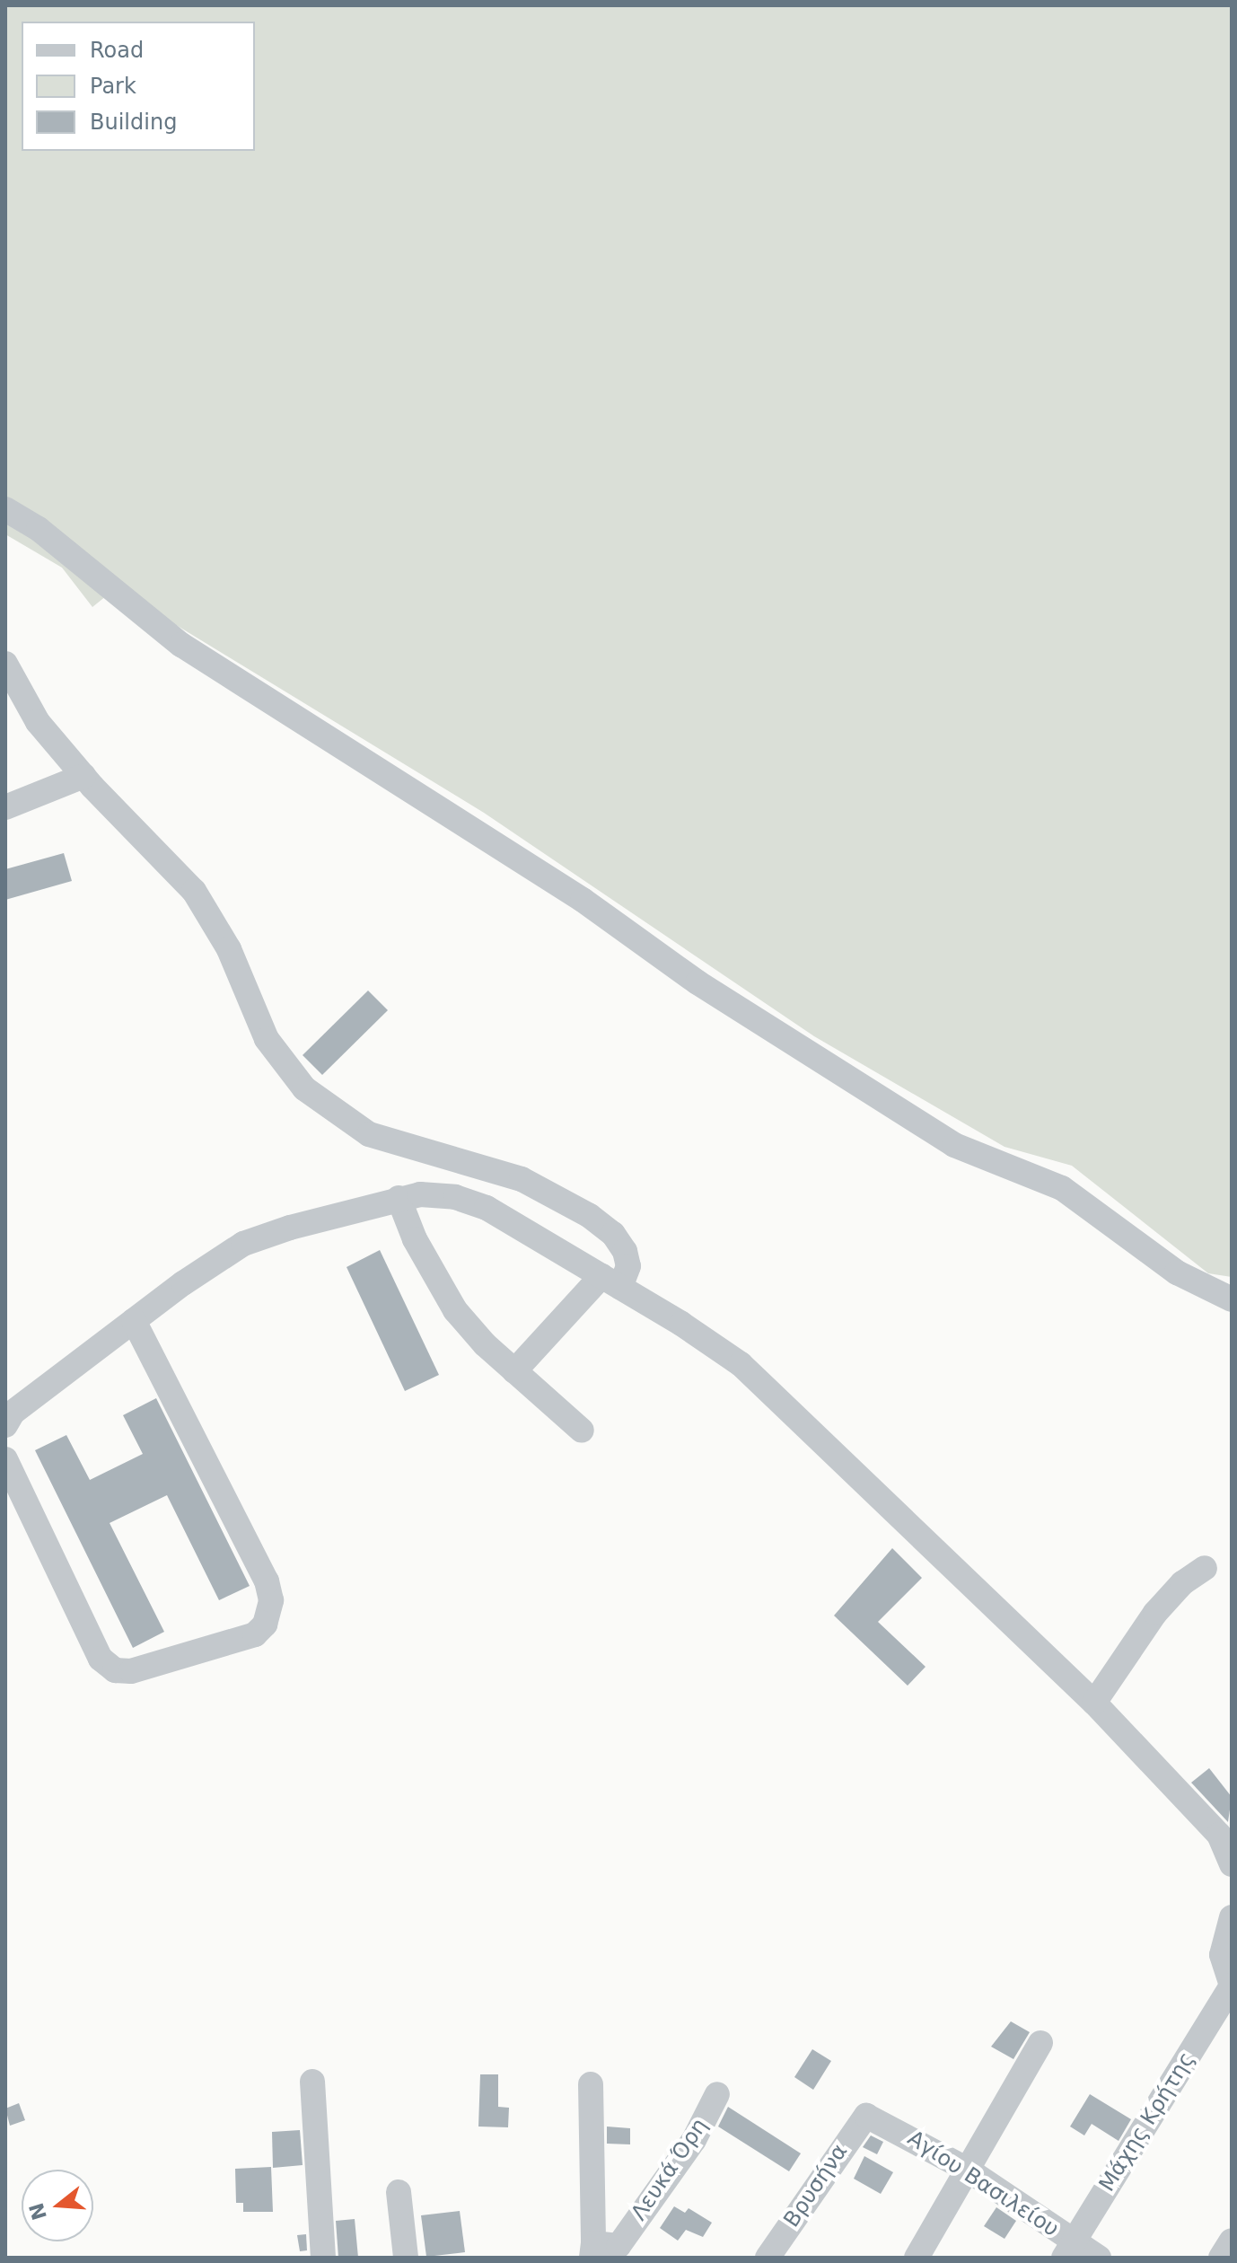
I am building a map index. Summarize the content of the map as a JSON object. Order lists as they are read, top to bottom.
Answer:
{
  "streets": {
    "street": [
      "Μάχης Κρήτης",
      "Λευκά Όρη",
      "Αγίου Βασιλείου",
      "Βρυσήνα"
    ]
  },
  "crossings": [
    ["Μάχης Κρήτης", "Αγίου Βασιλείου"],
    ["Αγίου Βασιλείου", "Βρυσήνα"]
  ],
  "legend": ["Road", "Park", "Building"],
  "north": "left"
}
